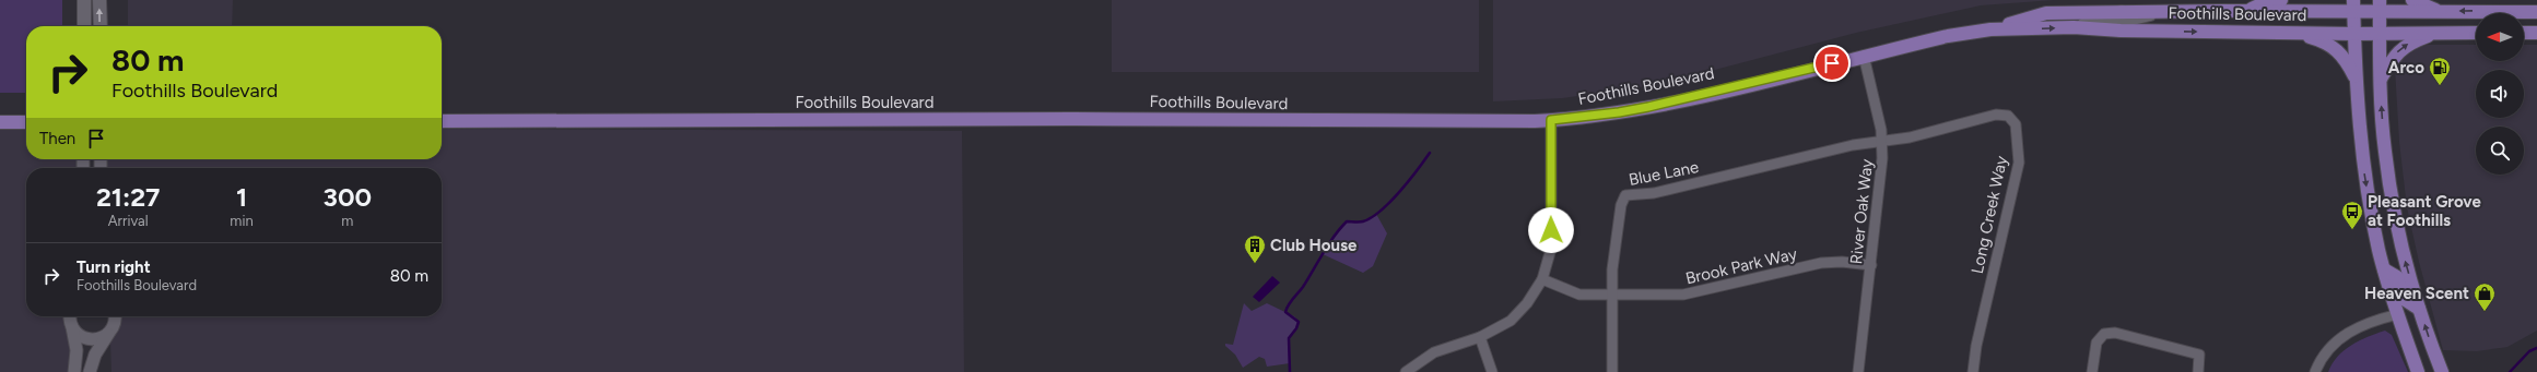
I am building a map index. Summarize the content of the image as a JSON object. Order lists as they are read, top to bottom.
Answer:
{
  "streets": {
    "main road": ["Foothills Boulevard"],
    "street": [
      "Blue Lane",
      "River Oak Way",
      "Long Creek Way",
      "Brook Park Way"
    ]
  },
  "crossings": [
    ["Foothills Boulevard", "River Oak Way"],
    ["Blue Lane", "River Oak Way"],
    ["Blue Lane", "Long Creek Way"],
    ["Blue Lane", "Brook Park Way"],
    ["River Oak Way", "Long Creek Way"],
    ["River Oak Way", "Brook Park Way"]
  ],
  "places": {
    "fuel station": ["Arco"],
    "bus stop": ["Pleasant Grove at Foothills"],
    "building": ["Club House"],
    "shop": ["Heaven Scent"]
  },
  "north": "left",
  "page": {
    "turn": ["80 m", "Foothills Boulevard"],
    "then": "Then",
    "eta": [
      "21:27",
      "Arrival",
      "1",
      "min",
      "300",
      "m"
    ],
    "list": [
      {
        "name": "Turn right",
        "note": "Foothills Boulevard",
        "value": "80 m"
      }
    ]
  }
}
